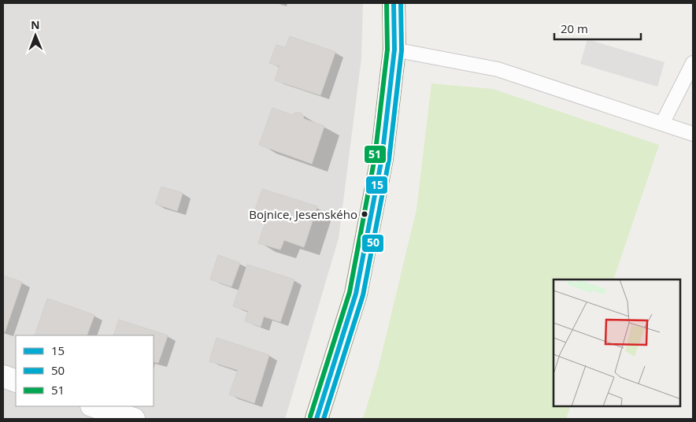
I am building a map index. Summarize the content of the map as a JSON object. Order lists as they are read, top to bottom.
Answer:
{
  "places": ["Bojnice, Jesenského"],
  "lines": ["transit line 15", "transit line 50", "transit line 51"],
  "legend": ["15", "50", "51"],
  "scale_bar": "20 m",
  "north": "top"
}
